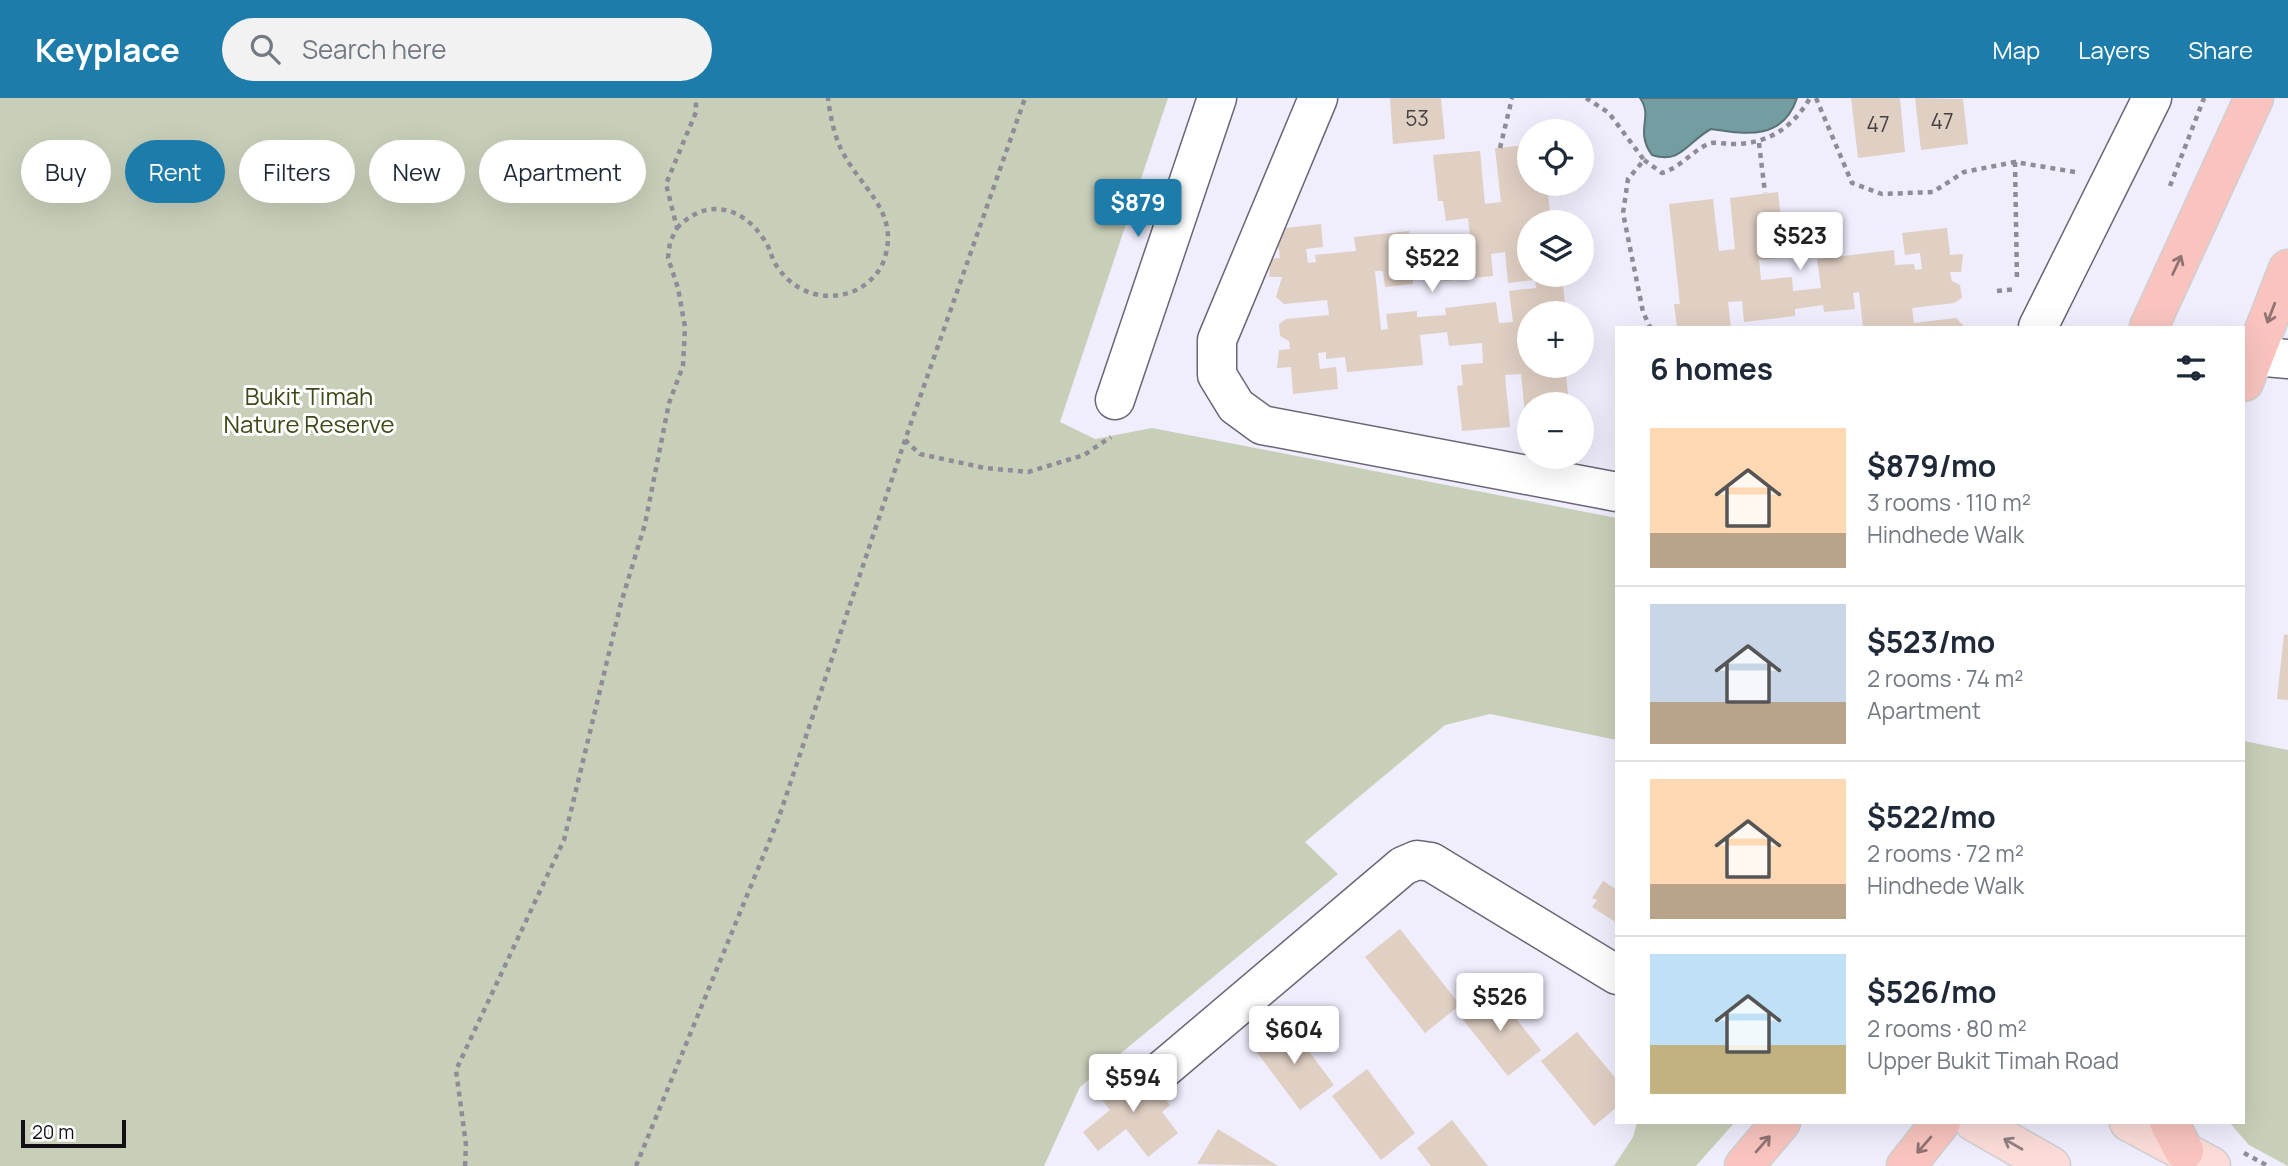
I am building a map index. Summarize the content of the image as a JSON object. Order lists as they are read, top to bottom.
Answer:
{
  "parks": ["Bukit Timah Nature Reserve"],
  "house_numbers": ["53", "47", "47"],
  "scale_bar": "20 m",
  "page": {
    "header": "Keyplace",
    "search": "Search here",
    "nav": ["Map", "Layers", "Share"],
    "map_buttons": ["+", "−"],
    "chip": [
      "Buy",
      "Rent",
      "Filters",
      "New",
      "Apartment"
    ],
    "price": [
      "$879",
      "$523",
      "$522",
      "$526",
      "$604",
      "$594"
    ],
    "heading": "6 homes",
    "list": [
      {
        "name": "$879/mo",
        "note": "3 rooms · 110 m² · Hindhede Walk"
      },
      {
        "name": "$523/mo",
        "note": "2 rooms · 74 m² · Apartment"
      },
      {
        "name": "$522/mo",
        "note": "2 rooms · 72 m² · Hindhede Walk"
      },
      {
        "name": "$526/mo",
        "note": "2 rooms · 80 m² · Upper Bukit Timah Road"
      }
    ],
    "scale": "20 m"
  }
}
